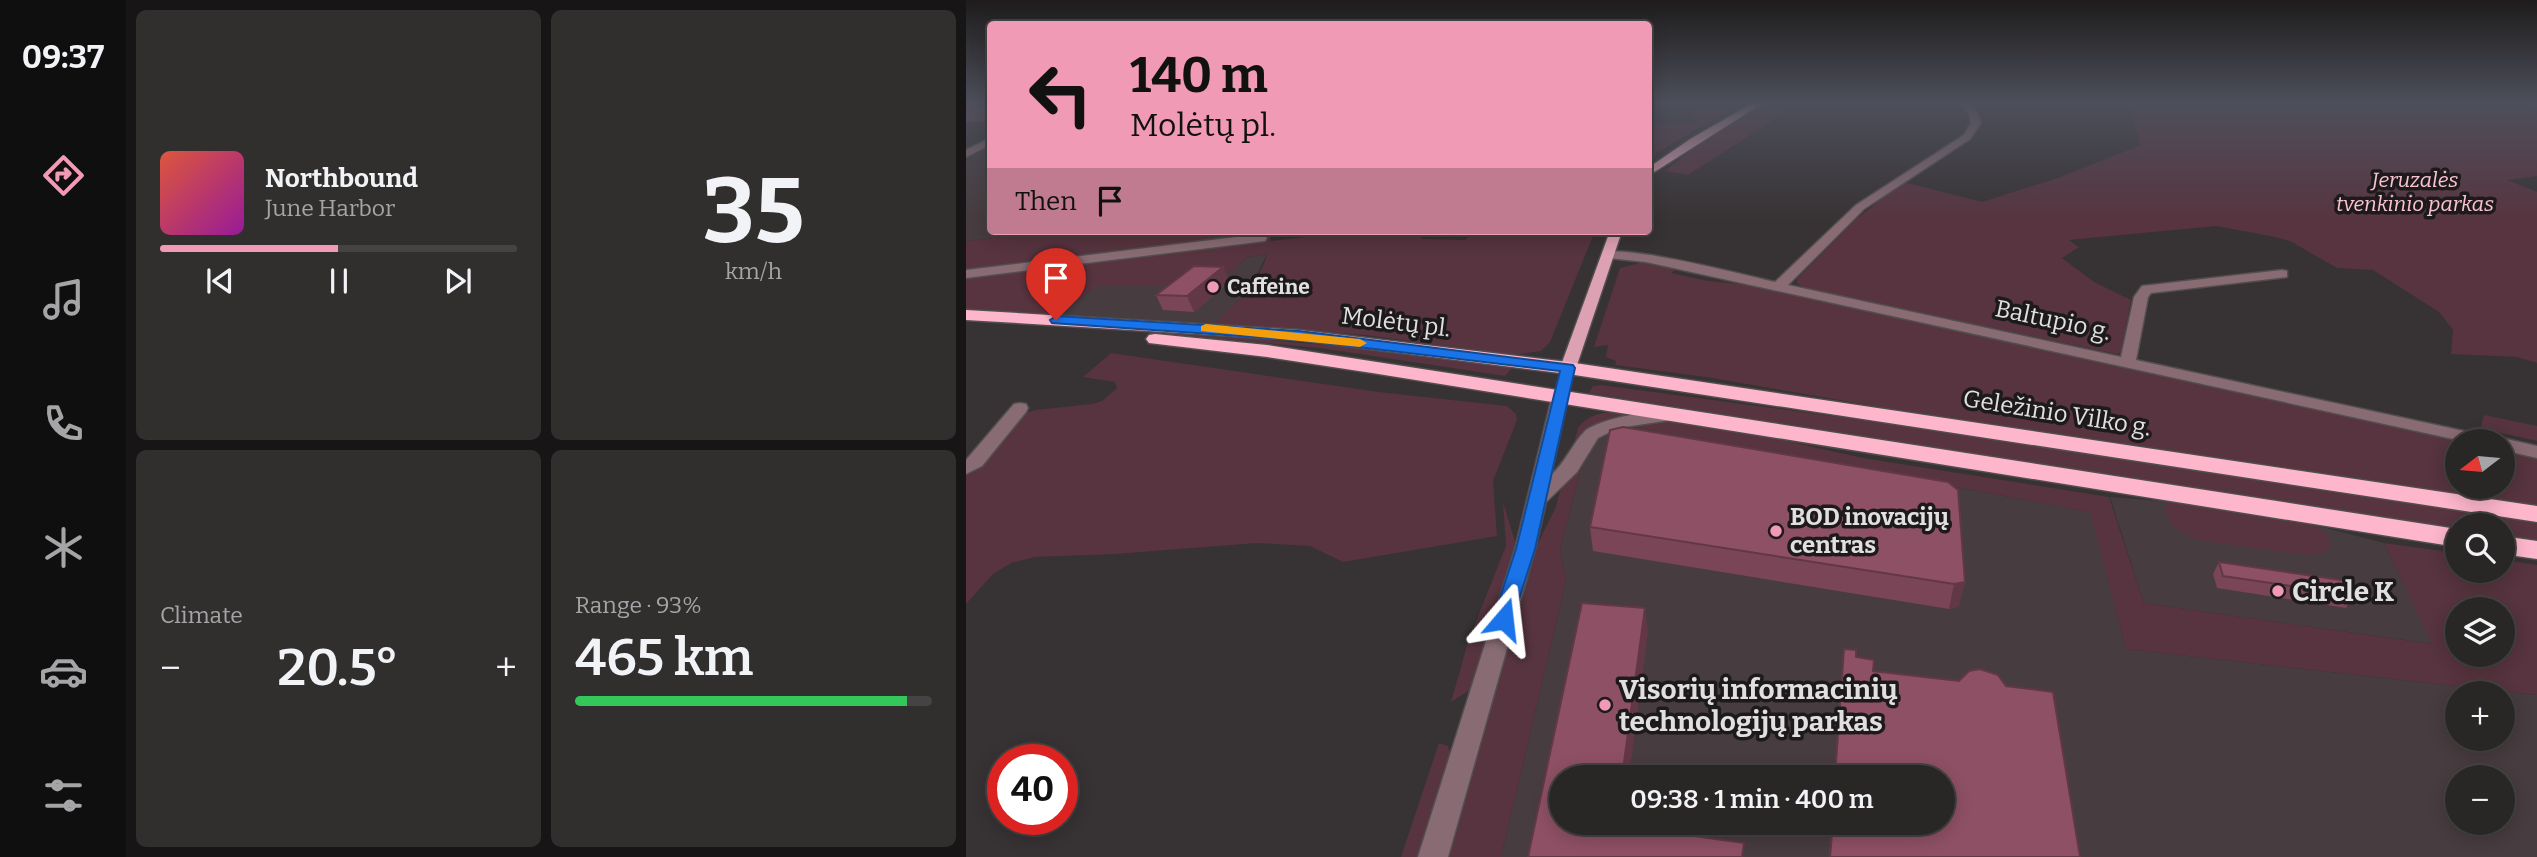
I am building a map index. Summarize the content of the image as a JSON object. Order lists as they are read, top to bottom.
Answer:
{
  "streets": {
    "highway": ["Molėtų pl.", "Geležinio Vilko g."],
    "street": ["Baltupio g."]
  },
  "crossings": [
    ["Molėtų pl.", "Geležinio Vilko g."]
  ],
  "parks": ["Jeruzalės tvenkinio parkas"],
  "places": [
    "Caffeine",
    "BOD inovacijų centras",
    "Circle K",
    "Visorių informacinių technologijų parkas"
  ],
  "north": "left",
  "page": {
    "tabs": "09:37",
    "tile": [
      ["35", "km/h"],
      "Climate",
      ["Range · 93%", "465 km"]
    ],
    "turn": ["140 m", "Molėtų pl."],
    "song": ["Northbound", "June Harbor"],
    "then": "Then",
    "map_buttons": ["+", "−"],
    "heat": ["−", "20.5°", "+"],
    "limit": "40",
    "trip": "09:38 · 1 min · 400 m"
  }
}
